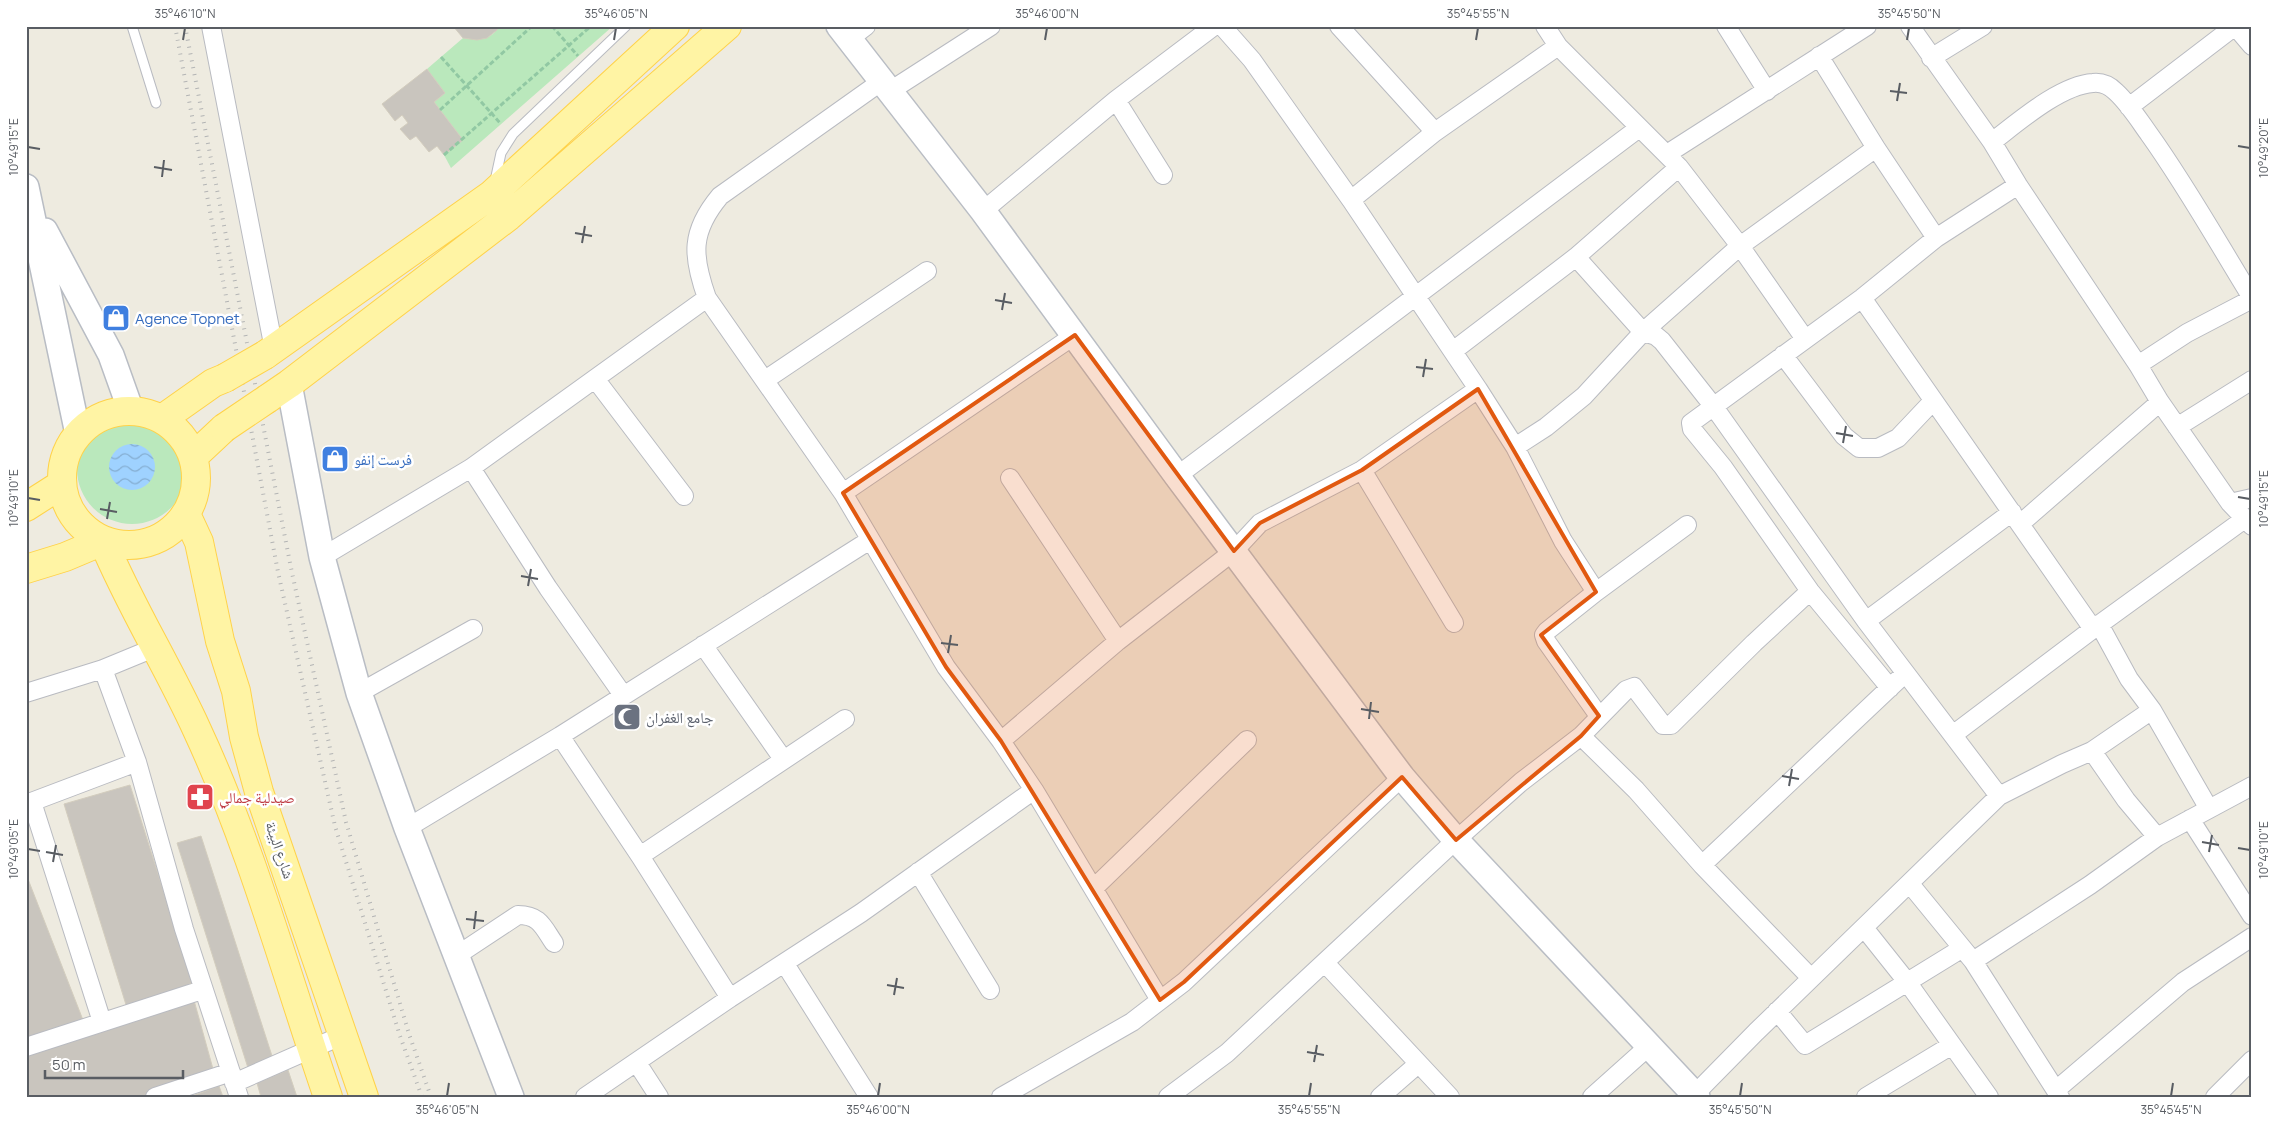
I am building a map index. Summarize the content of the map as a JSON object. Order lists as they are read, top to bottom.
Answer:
{
  "streets": {
    "main road": ["شارع البيئة"]
  },
  "places": {
    "shop": ["Agence Topnet", "فرست إنفو"],
    "mosque": ["جامع الغفران"],
    "pharmacy": ["صيدلية جمالي"]
  },
  "scale_bar": "50 m",
  "coordinates": [
    "35°46'10\"N",
    "35°46'05\"N",
    "35°46'00\"N",
    "35°45'55\"N",
    "35°45'50\"N",
    "10°49'15\"E",
    "10°49'20\"E",
    "10°49'10\"E",
    "10°49'05\"E",
    "35°45'45\"N"
  ]
}
